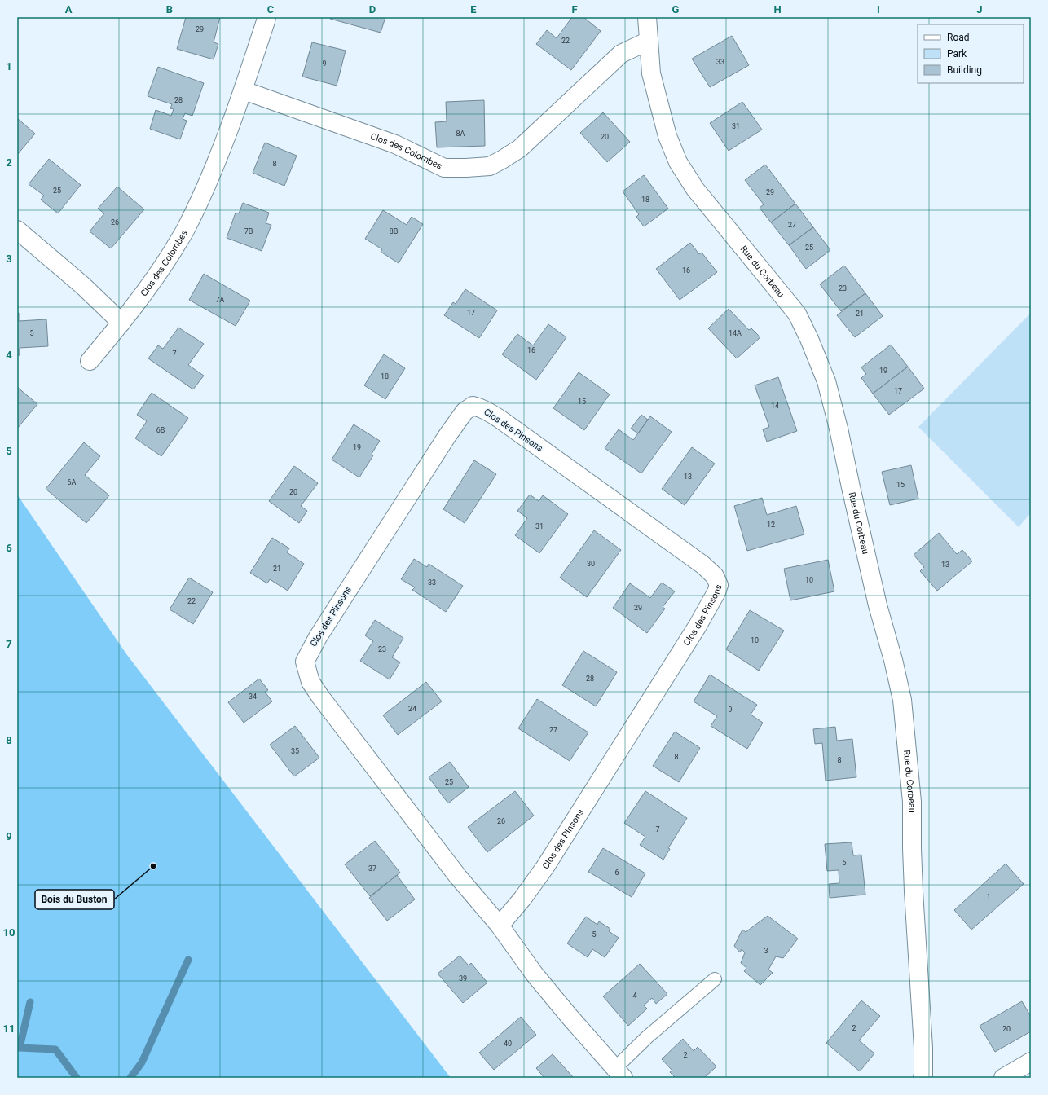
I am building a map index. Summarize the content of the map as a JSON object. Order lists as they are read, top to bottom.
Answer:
{
  "streets": {
    "street": ["Clos des Colombes", "Rue du Corbeau", "Clos des Pinsons"]
  },
  "crossings": [
    ["Clos des Colombes", "Rue du Corbeau"]
  ],
  "places": ["Bois du Buston"],
  "house_numbers": [
    "29",
    "22",
    "33",
    "9",
    "28",
    "31",
    "8A",
    "20",
    "8",
    "25",
    "29",
    "18",
    "26",
    "27",
    "7B",
    "8B",
    "25",
    "16",
    "23",
    "7A",
    "17",
    "21",
    "5",
    "14A",
    "16",
    "7",
    "19",
    "18",
    "17",
    "15",
    "14",
    "6B",
    "19",
    "13",
    "6A",
    "15",
    "20",
    "12",
    "31",
    "30",
    "13",
    "21",
    "10",
    "33",
    "22",
    "29",
    "10",
    "23",
    "28",
    "34",
    "24",
    "9",
    "27",
    "35",
    "8",
    "8",
    "25",
    "26",
    "7",
    "6",
    "37",
    "6",
    "1",
    "5",
    "3",
    "39",
    "4",
    "2",
    "20",
    "40",
    "2"
  ],
  "legend": ["Road", "Park", "Building"],
  "grid": {
    "columns": [
      "A",
      "B",
      "C",
      "D",
      "E",
      "F",
      "G",
      "H",
      "I",
      "J"
    ],
    "rows": [
      "1",
      "2",
      "3",
      "4",
      "5",
      "6",
      "7",
      "8",
      "9",
      "10",
      "11"
    ]
  }
}
